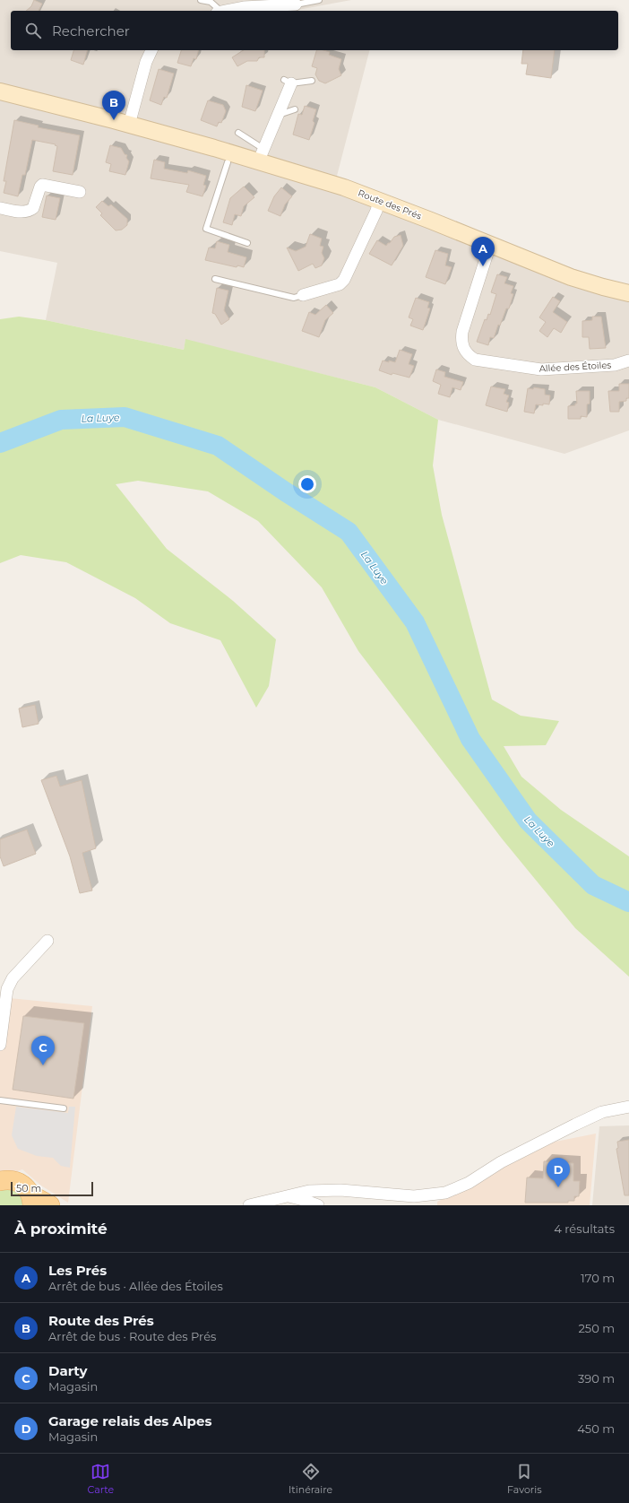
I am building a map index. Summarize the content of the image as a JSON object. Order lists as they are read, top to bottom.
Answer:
{
  "streets": {
    "street": ["Route des Prés", "Allée des Étoiles"]
  },
  "crossings": [
    ["Route des Prés", "Allée des Étoiles"]
  ],
  "water": ["La Luye"],
  "scale_bar": "50 m",
  "page": {
    "search": "Rechercher",
    "pins": [
      "B",
      "A",
      "C",
      "D"
    ],
    "scale": "50 m",
    "heading": ["À proximité", "4 résultats"],
    "list": [
      {
        "mark": "A",
        "name": "Les Prés",
        "note": "Arrêt de bus · Allée des Étoiles",
        "value": "170 m"
      },
      {
        "mark": "B",
        "name": "Route des Prés",
        "note": "Arrêt de bus · Route des Prés",
        "value": "250 m"
      },
      {
        "mark": "C",
        "name": "Darty",
        "note": "Magasin",
        "value": "390 m"
      },
      {
        "mark": "D",
        "name": "Garage relais des Alpes",
        "note": "Magasin",
        "value": "450 m"
      }
    ],
    "nav": ["Carte", "Itinéraire", "Favoris"]
  }
}
